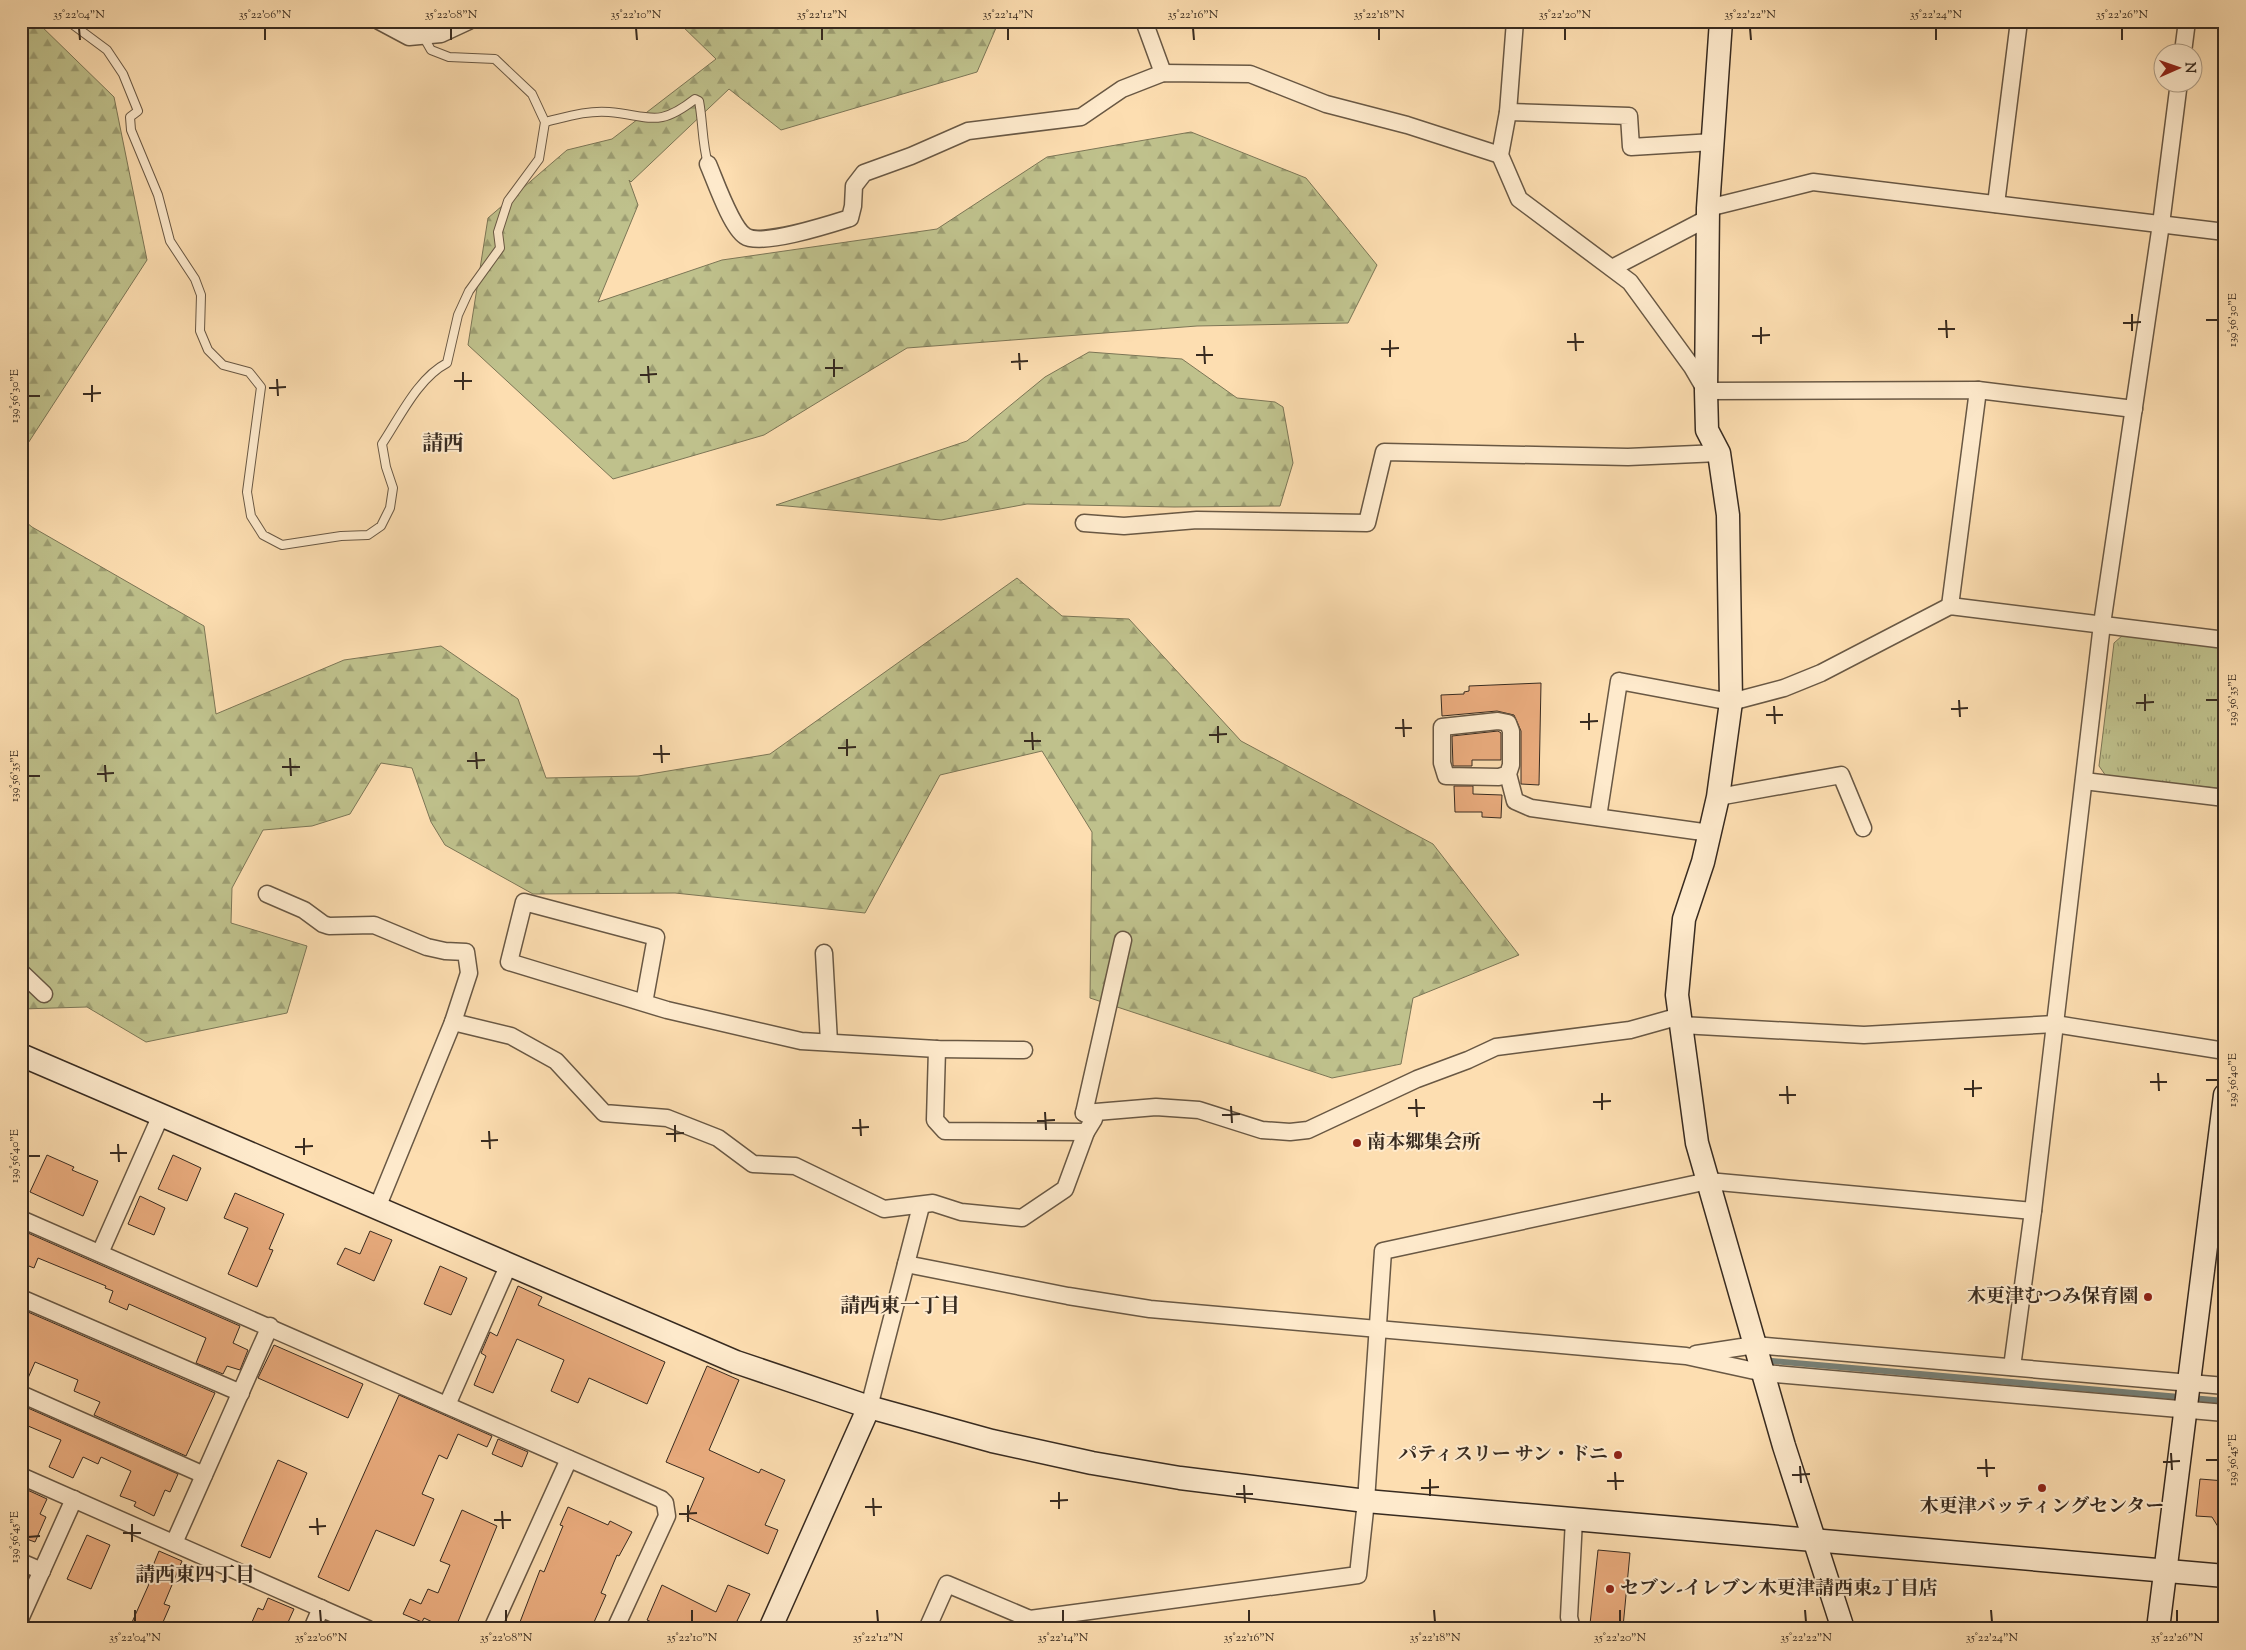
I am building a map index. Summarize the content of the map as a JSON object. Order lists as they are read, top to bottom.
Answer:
{
  "districts": ["請西", "請西東一丁目", "請西東四丁目"],
  "places": [
    "南本郷集会所",
    "木更津むつみ保育園",
    "パティスリー サン・ドニ",
    "木更津バッティングセンター",
    "セブン-イレブン木更津請西東2丁目店"
  ],
  "north": "right",
  "coordinates": [
    "35°22'04\"N",
    "35°22'06\"N",
    "35°22'08\"N",
    "35°22'10\"N",
    "35°22'12\"N",
    "35°22'14\"N",
    "35°22'16\"N",
    "35°22'18\"N",
    "35°22'20\"N",
    "35°22'22\"N",
    "35°22'24\"N",
    "35°22'26\"N",
    "139°56'30\"E",
    "139°56'35\"E",
    "139°56'40\"E",
    "139°56'45\"E"
  ]
}
